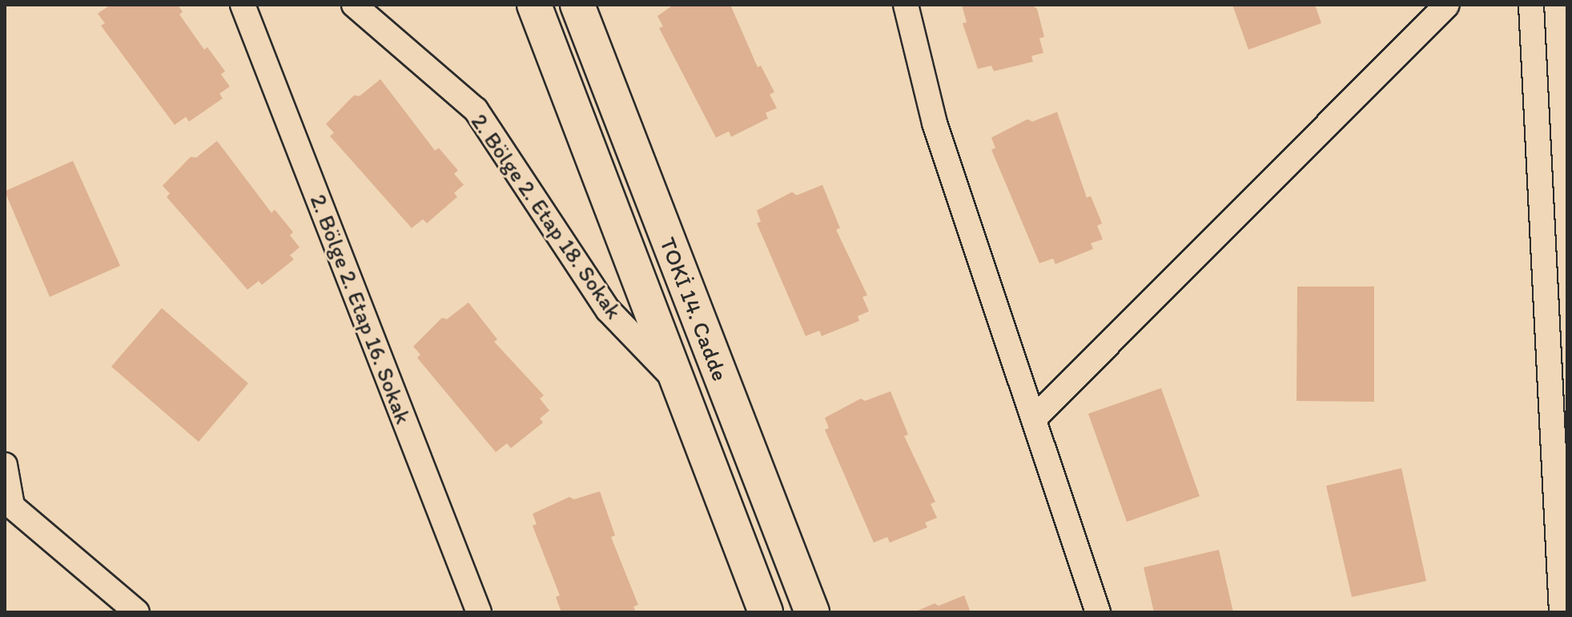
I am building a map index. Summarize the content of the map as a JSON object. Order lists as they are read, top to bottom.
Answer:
{
  "streets": {
    "main road": ["TOKİ 14. Cadde"],
    "street": ["2. Bölge 2. Etap 18. Sokak", "2. Bölge 2. Etap 16. Sokak"]
  },
  "crossings": [
    ["2. Bölge 2. Etap 18. Sokak", "TOKİ 14. Cadde"]
  ]
}
